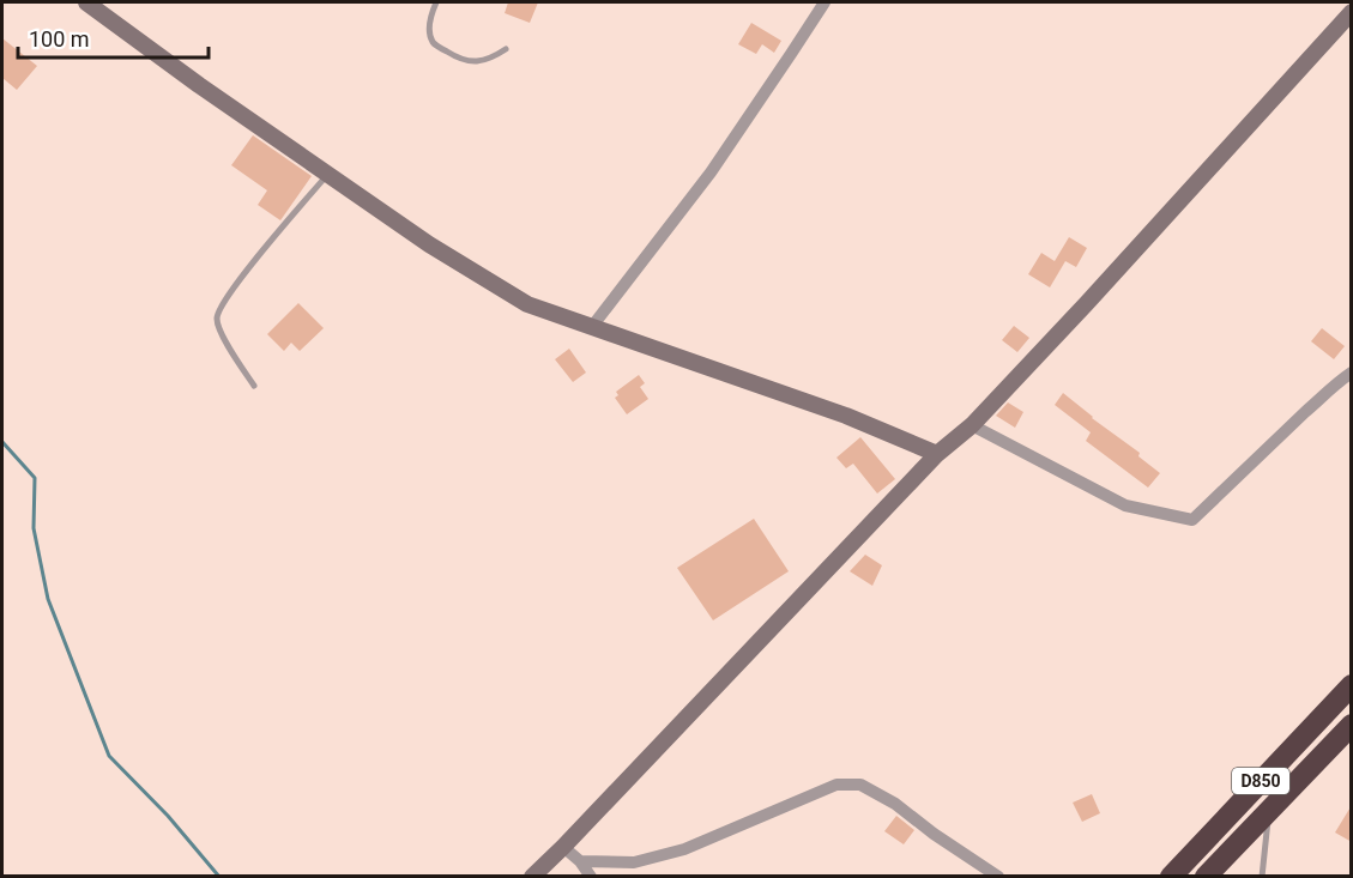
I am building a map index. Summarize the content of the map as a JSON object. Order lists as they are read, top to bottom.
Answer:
{
  "streets": {
    "highway": ["D850"]
  },
  "scale_bar": "100 m"
}
